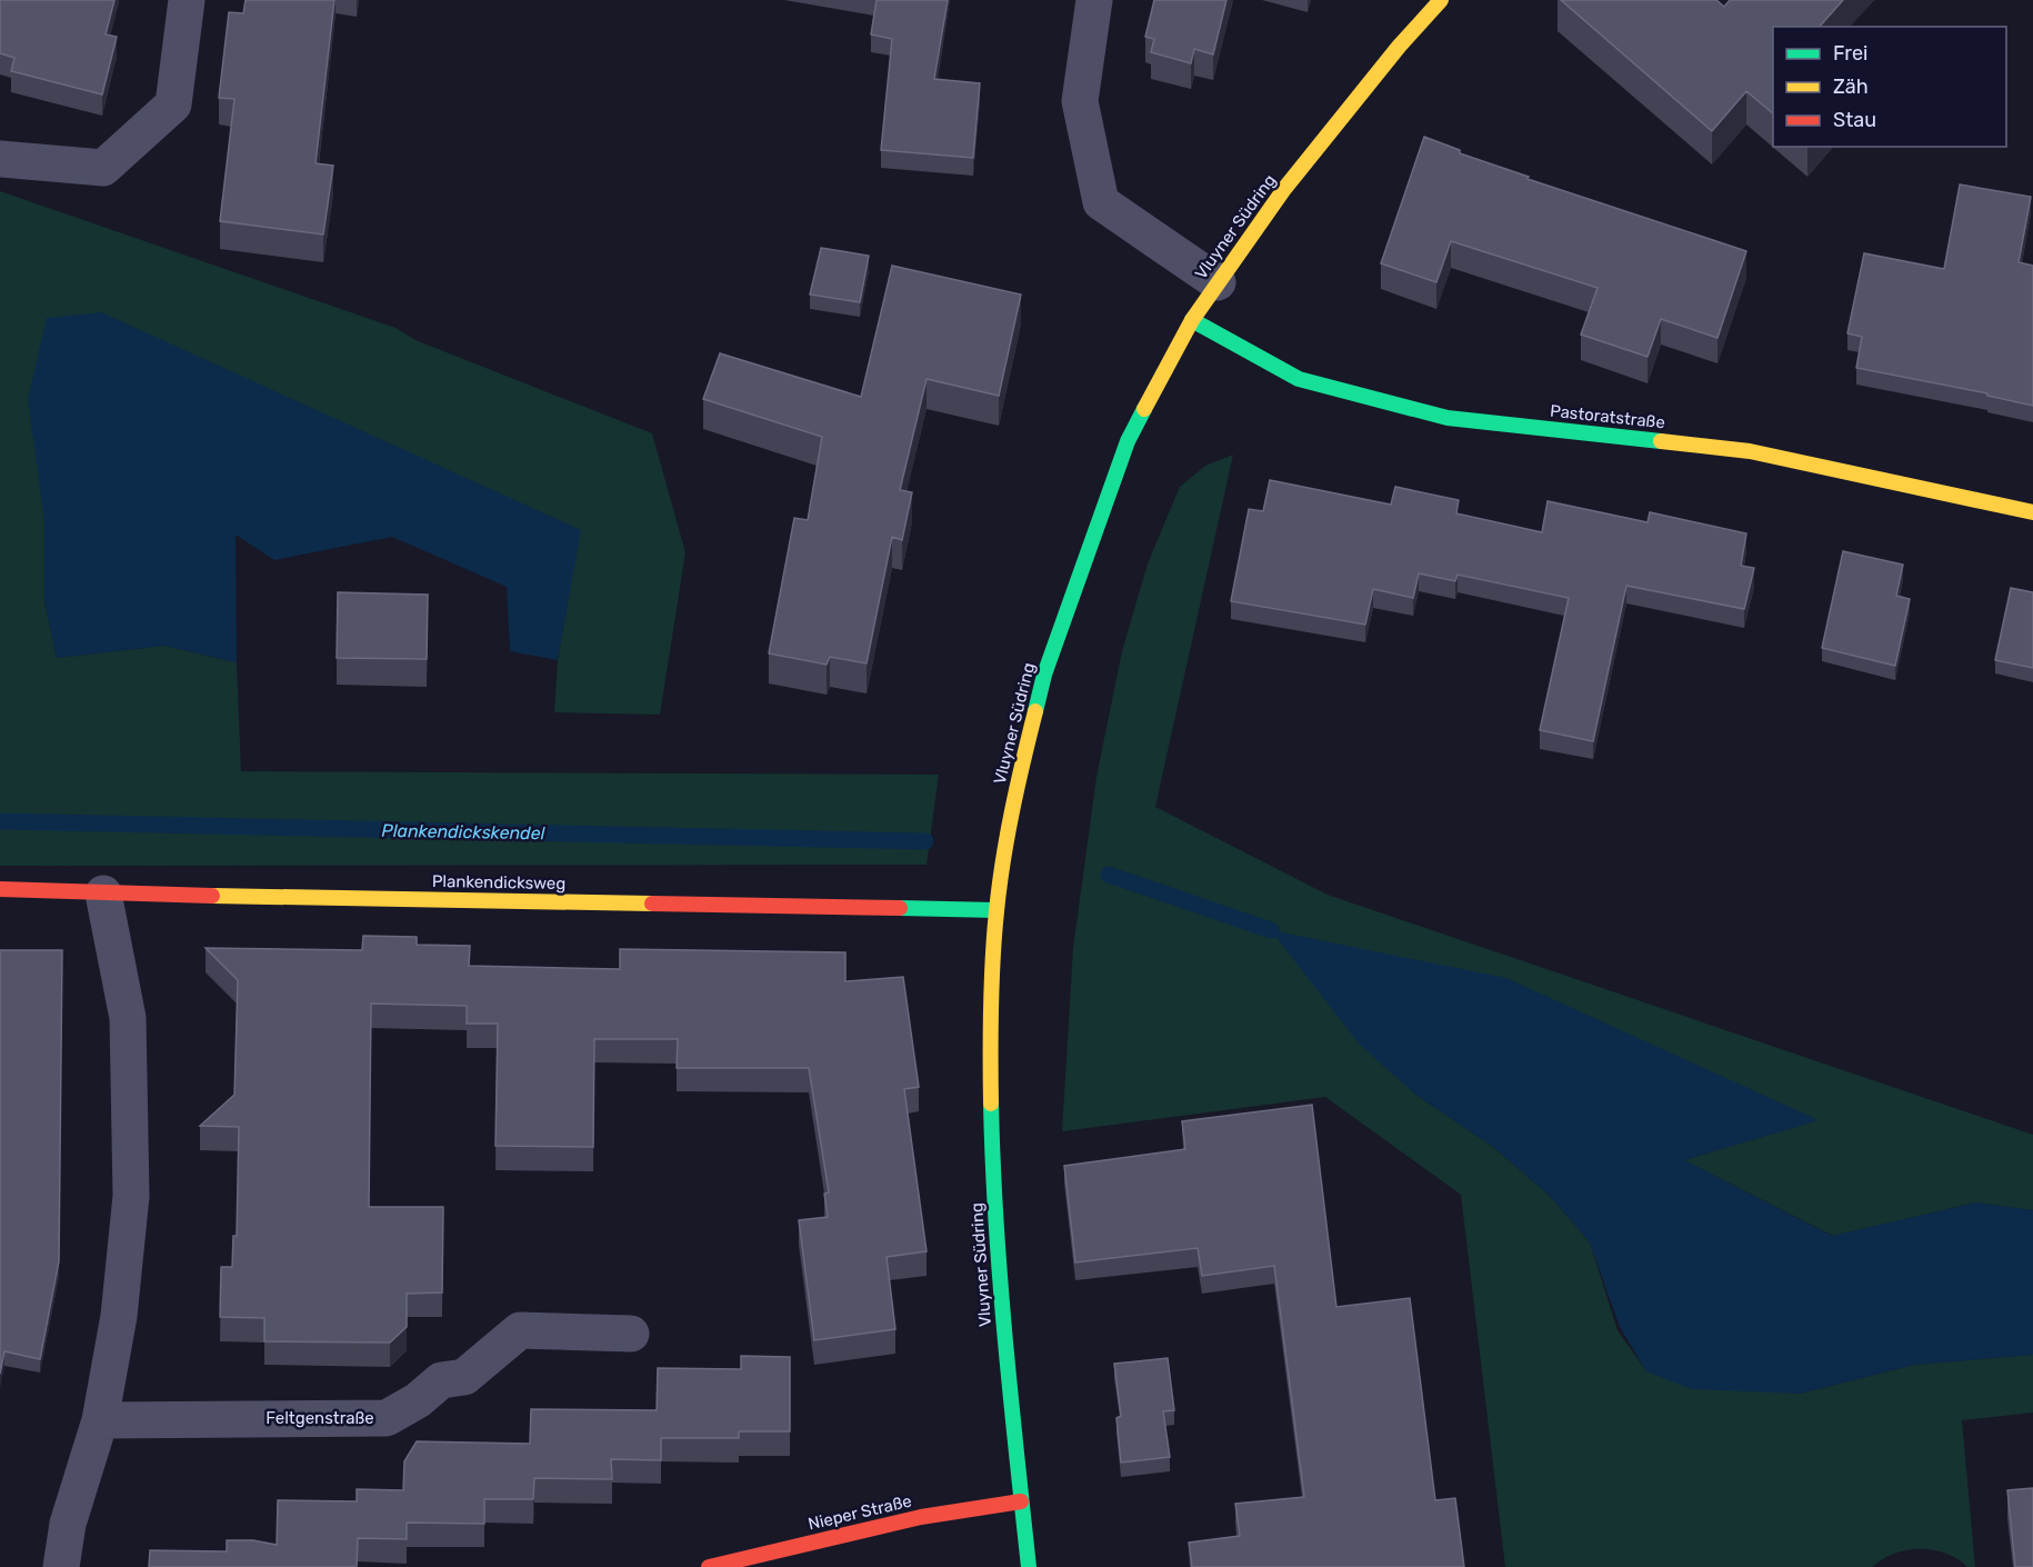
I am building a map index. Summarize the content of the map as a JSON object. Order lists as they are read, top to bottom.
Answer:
{
  "streets": {
    "street": [
      "Vluyner Südring",
      "Pastoratstraße",
      "Plankendicksweg",
      "Feltgenstraße",
      "Nieper Straße"
    ]
  },
  "crossings": [
    ["Vluyner Südring", "Pastoratstraße"],
    ["Vluyner Südring", "Plankendicksweg"],
    ["Vluyner Südring", "Nieper Straße"]
  ],
  "water": ["Plankendickskendel"],
  "legend": ["Frei", "Zäh", "Stau"]
}
